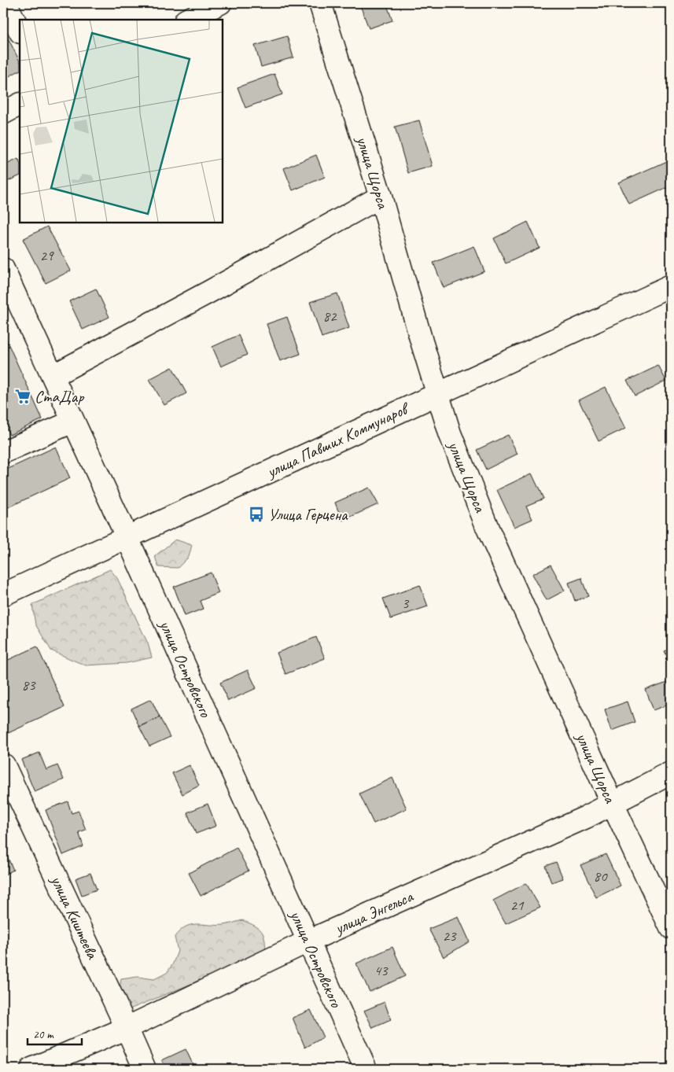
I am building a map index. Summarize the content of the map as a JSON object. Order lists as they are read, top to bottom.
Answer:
{
  "streets": {
    "street": [
      "улица Щорса",
      "улица Павших Коммунаров",
      "улица Островского",
      "улица Энгельса",
      "улица Киштеева"
    ]
  },
  "crossings": [
    ["улица Щорса", "улица Павших Коммунаров"],
    ["улица Щорса", "улица Энгельса"],
    ["улица Павших Коммунаров", "улица Островского"],
    ["улица Островского", "улица Энгельса"],
    ["улица Энгельса", "улица Киштеева"]
  ],
  "places": {
    "supermarket": ["СтаДар"],
    "bus stop": ["Улица Герцена"]
  },
  "house_numbers": [
    "29",
    "82",
    "3",
    "83",
    "80",
    "21",
    "23",
    "43"
  ],
  "scale_bar": "20 m"
}
